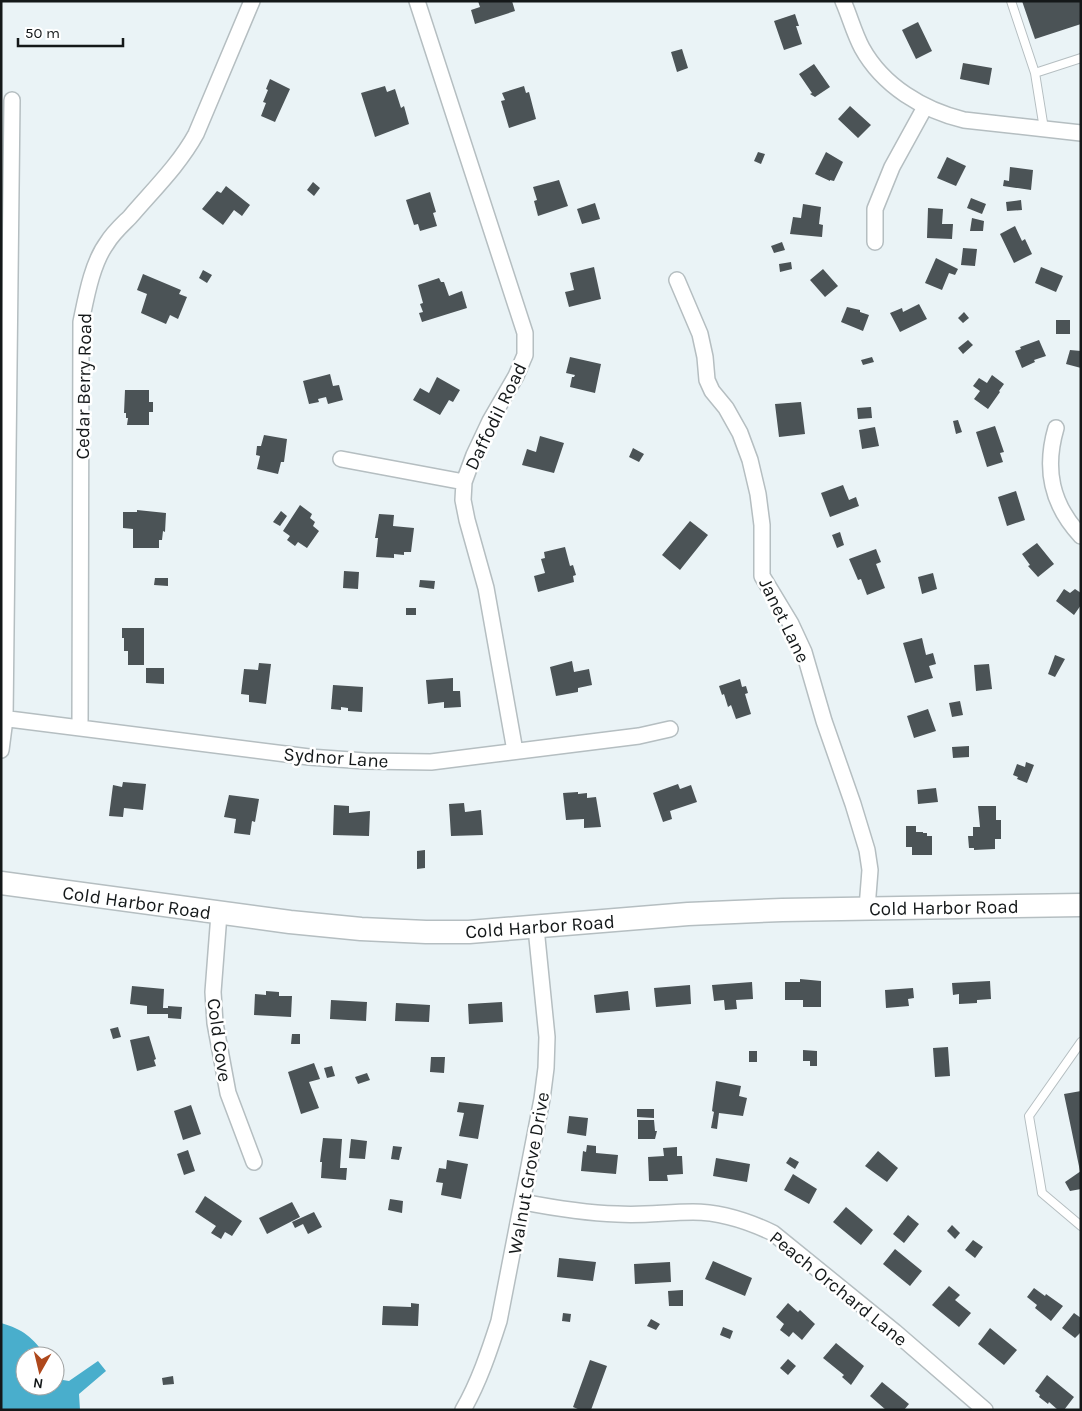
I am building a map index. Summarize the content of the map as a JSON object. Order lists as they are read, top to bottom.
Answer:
{
  "streets": {
    "main road": ["Cold Harbor Road"],
    "street": [
      "Cedar Berry Road",
      "Daffodil Road",
      "Janet Lane",
      "Sydnor Lane",
      "Cold Cove",
      "Walnut Grove Drive",
      "Peach Orchard Lane"
    ]
  },
  "crossings": [
    ["Cedar Berry Road", "Sydnor Lane"],
    ["Daffodil Road", "Sydnor Lane"],
    ["Janet Lane", "Cold Harbor Road"],
    ["Cold Harbor Road", "Cold Cove"],
    ["Cold Harbor Road", "Walnut Grove Drive"],
    ["Walnut Grove Drive", "Peach Orchard Lane"]
  ],
  "scale_bar": "50 m",
  "north": "bottom"
}
